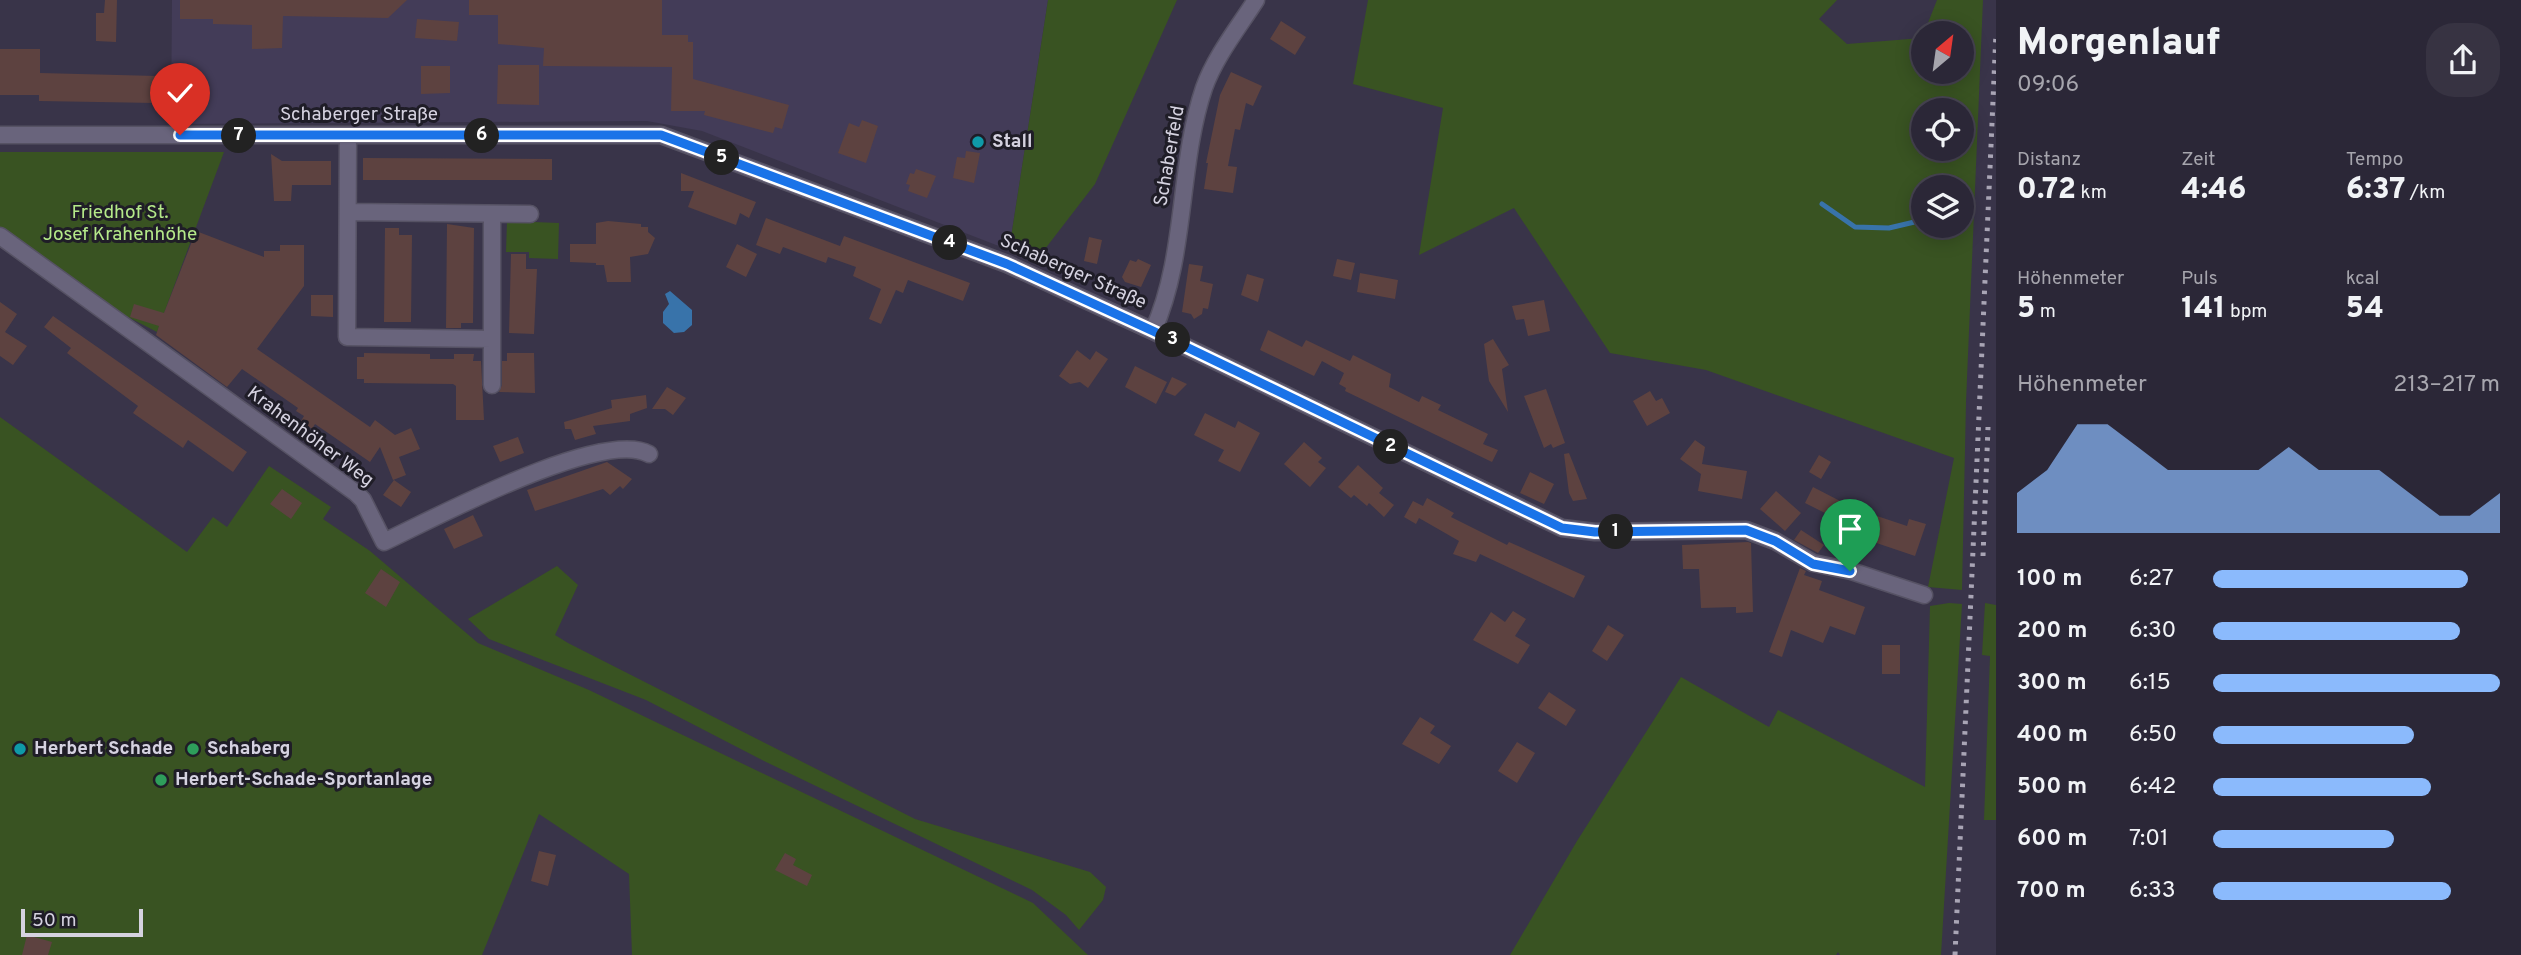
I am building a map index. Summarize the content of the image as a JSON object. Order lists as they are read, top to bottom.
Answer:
{
  "streets": {
    "street": ["Schaberger Straße", "Schaberfeld", "Krahenhöher Weg"]
  },
  "crossings": [
    ["Schaberger Straße", "Schaberfeld"]
  ],
  "parks": ["Friedhof St. Josef Krahenhöhe"],
  "places": [
    "Stall",
    "Herbert Schade",
    "Schaberg",
    "Herbert-Schade-Sportanlage"
  ],
  "scale_bar": "50 m",
  "north": "top right",
  "page": {
    "heading": ["Morgenlauf", "09:06"],
    "pins": [
      "6",
      "7",
      "5",
      "4",
      "3",
      "2",
      "1"
    ],
    "stats": [
      ["Distanz", "0.72 km"],
      ["Zeit", "4:46"],
      ["Tempo", "6:37 /km"],
      ["Höhenmeter", "5 m"],
      ["Puls", "141 bpm"],
      ["kcal", "54"]
    ],
    "chart": ["Höhenmeter", "213–217 m"],
    "list": [
      {
        "name": "100 m",
        "note": "6:27"
      },
      {
        "name": "200 m",
        "note": "6:30"
      },
      {
        "name": "300 m",
        "note": "6:15"
      },
      {
        "name": "400 m",
        "note": "6:50"
      },
      {
        "name": "500 m",
        "note": "6:42"
      },
      {
        "name": "600 m",
        "note": "7:01"
      },
      {
        "name": "700 m",
        "note": "6:33"
      }
    ],
    "scale": "50 m"
  }
}
